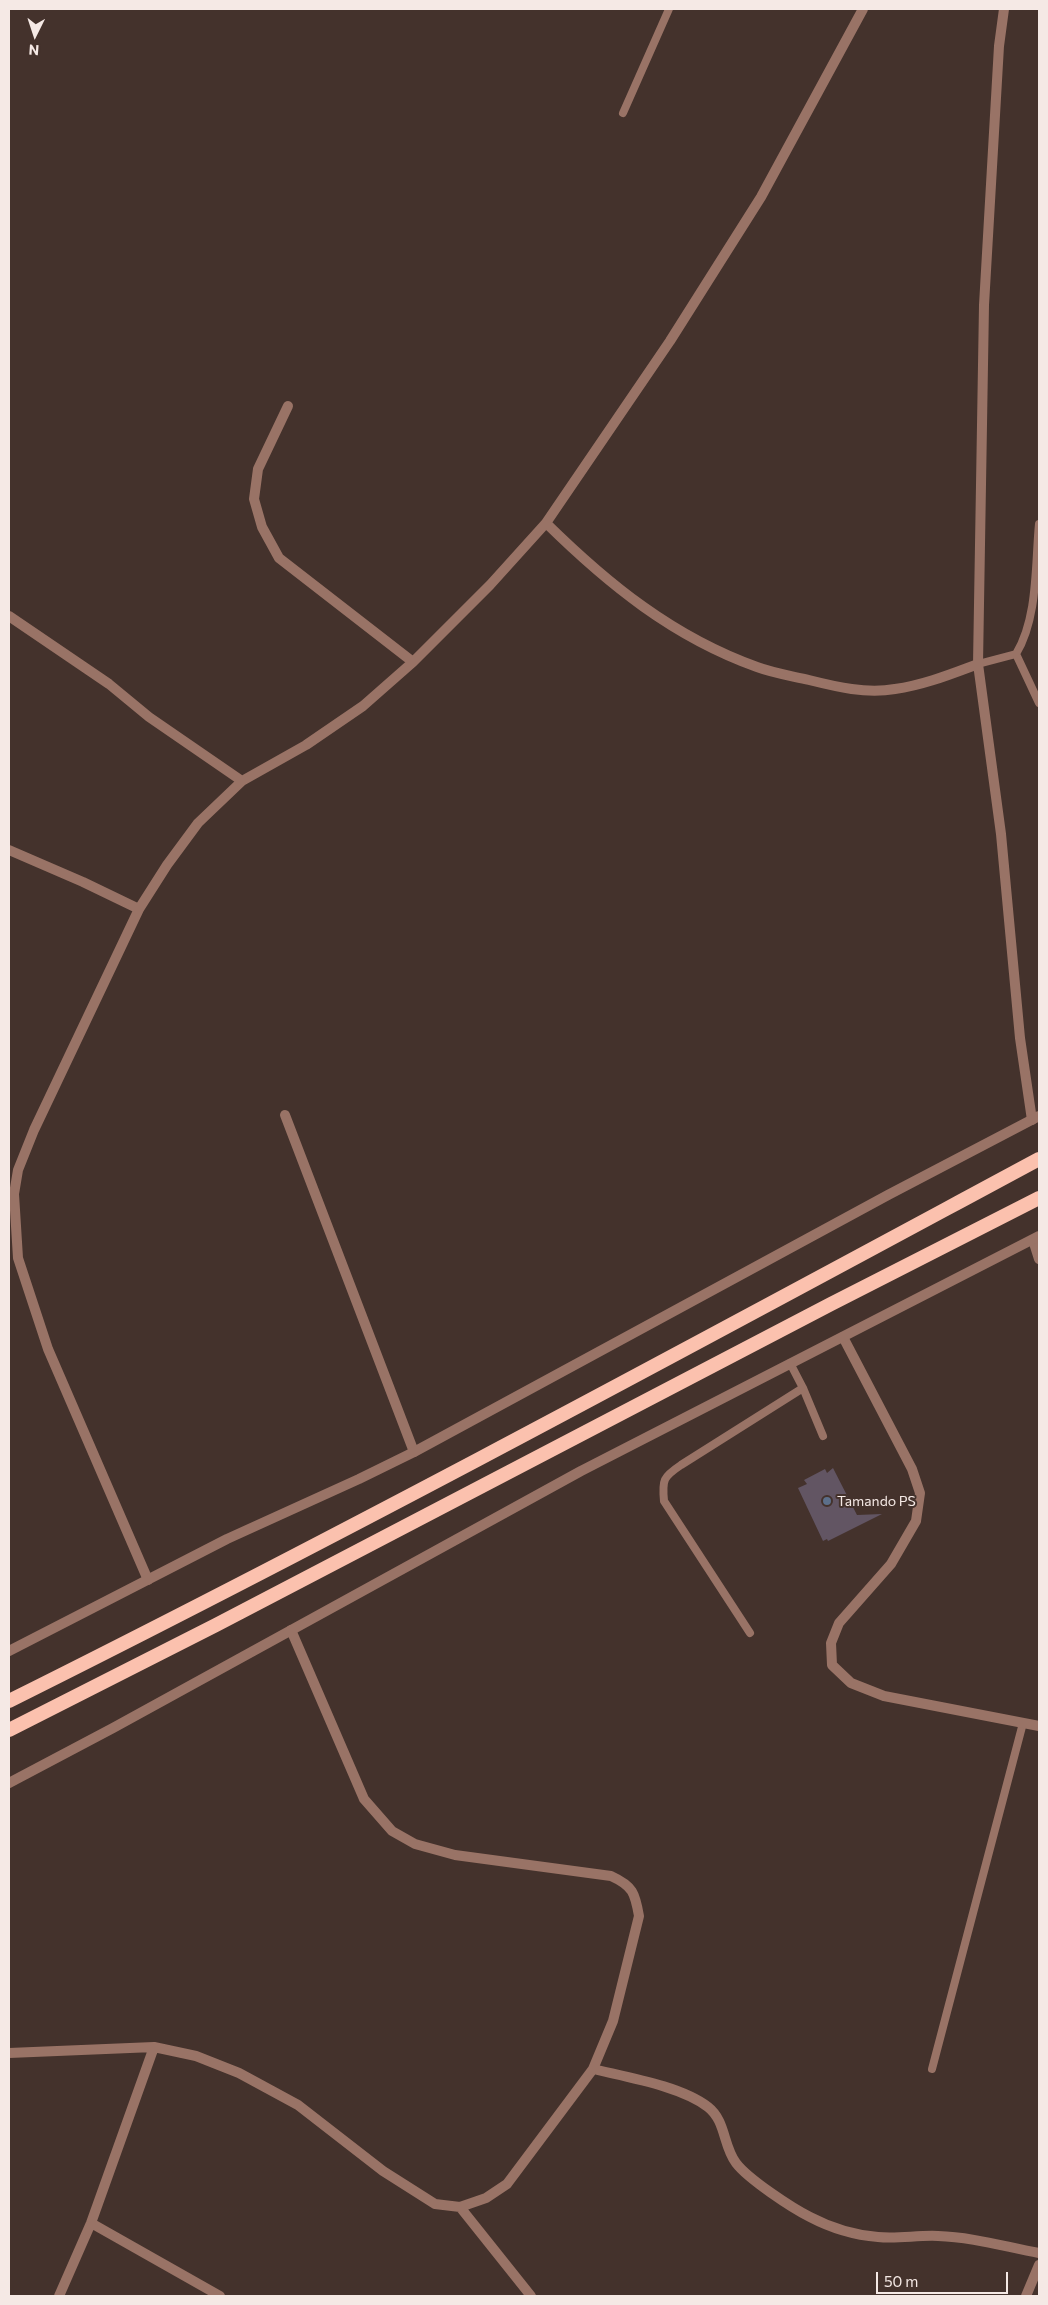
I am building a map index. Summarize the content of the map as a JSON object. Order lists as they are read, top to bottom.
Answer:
{
  "places": ["Tamando PS"],
  "scale_bar": "50 m",
  "north": "bottom"
}
